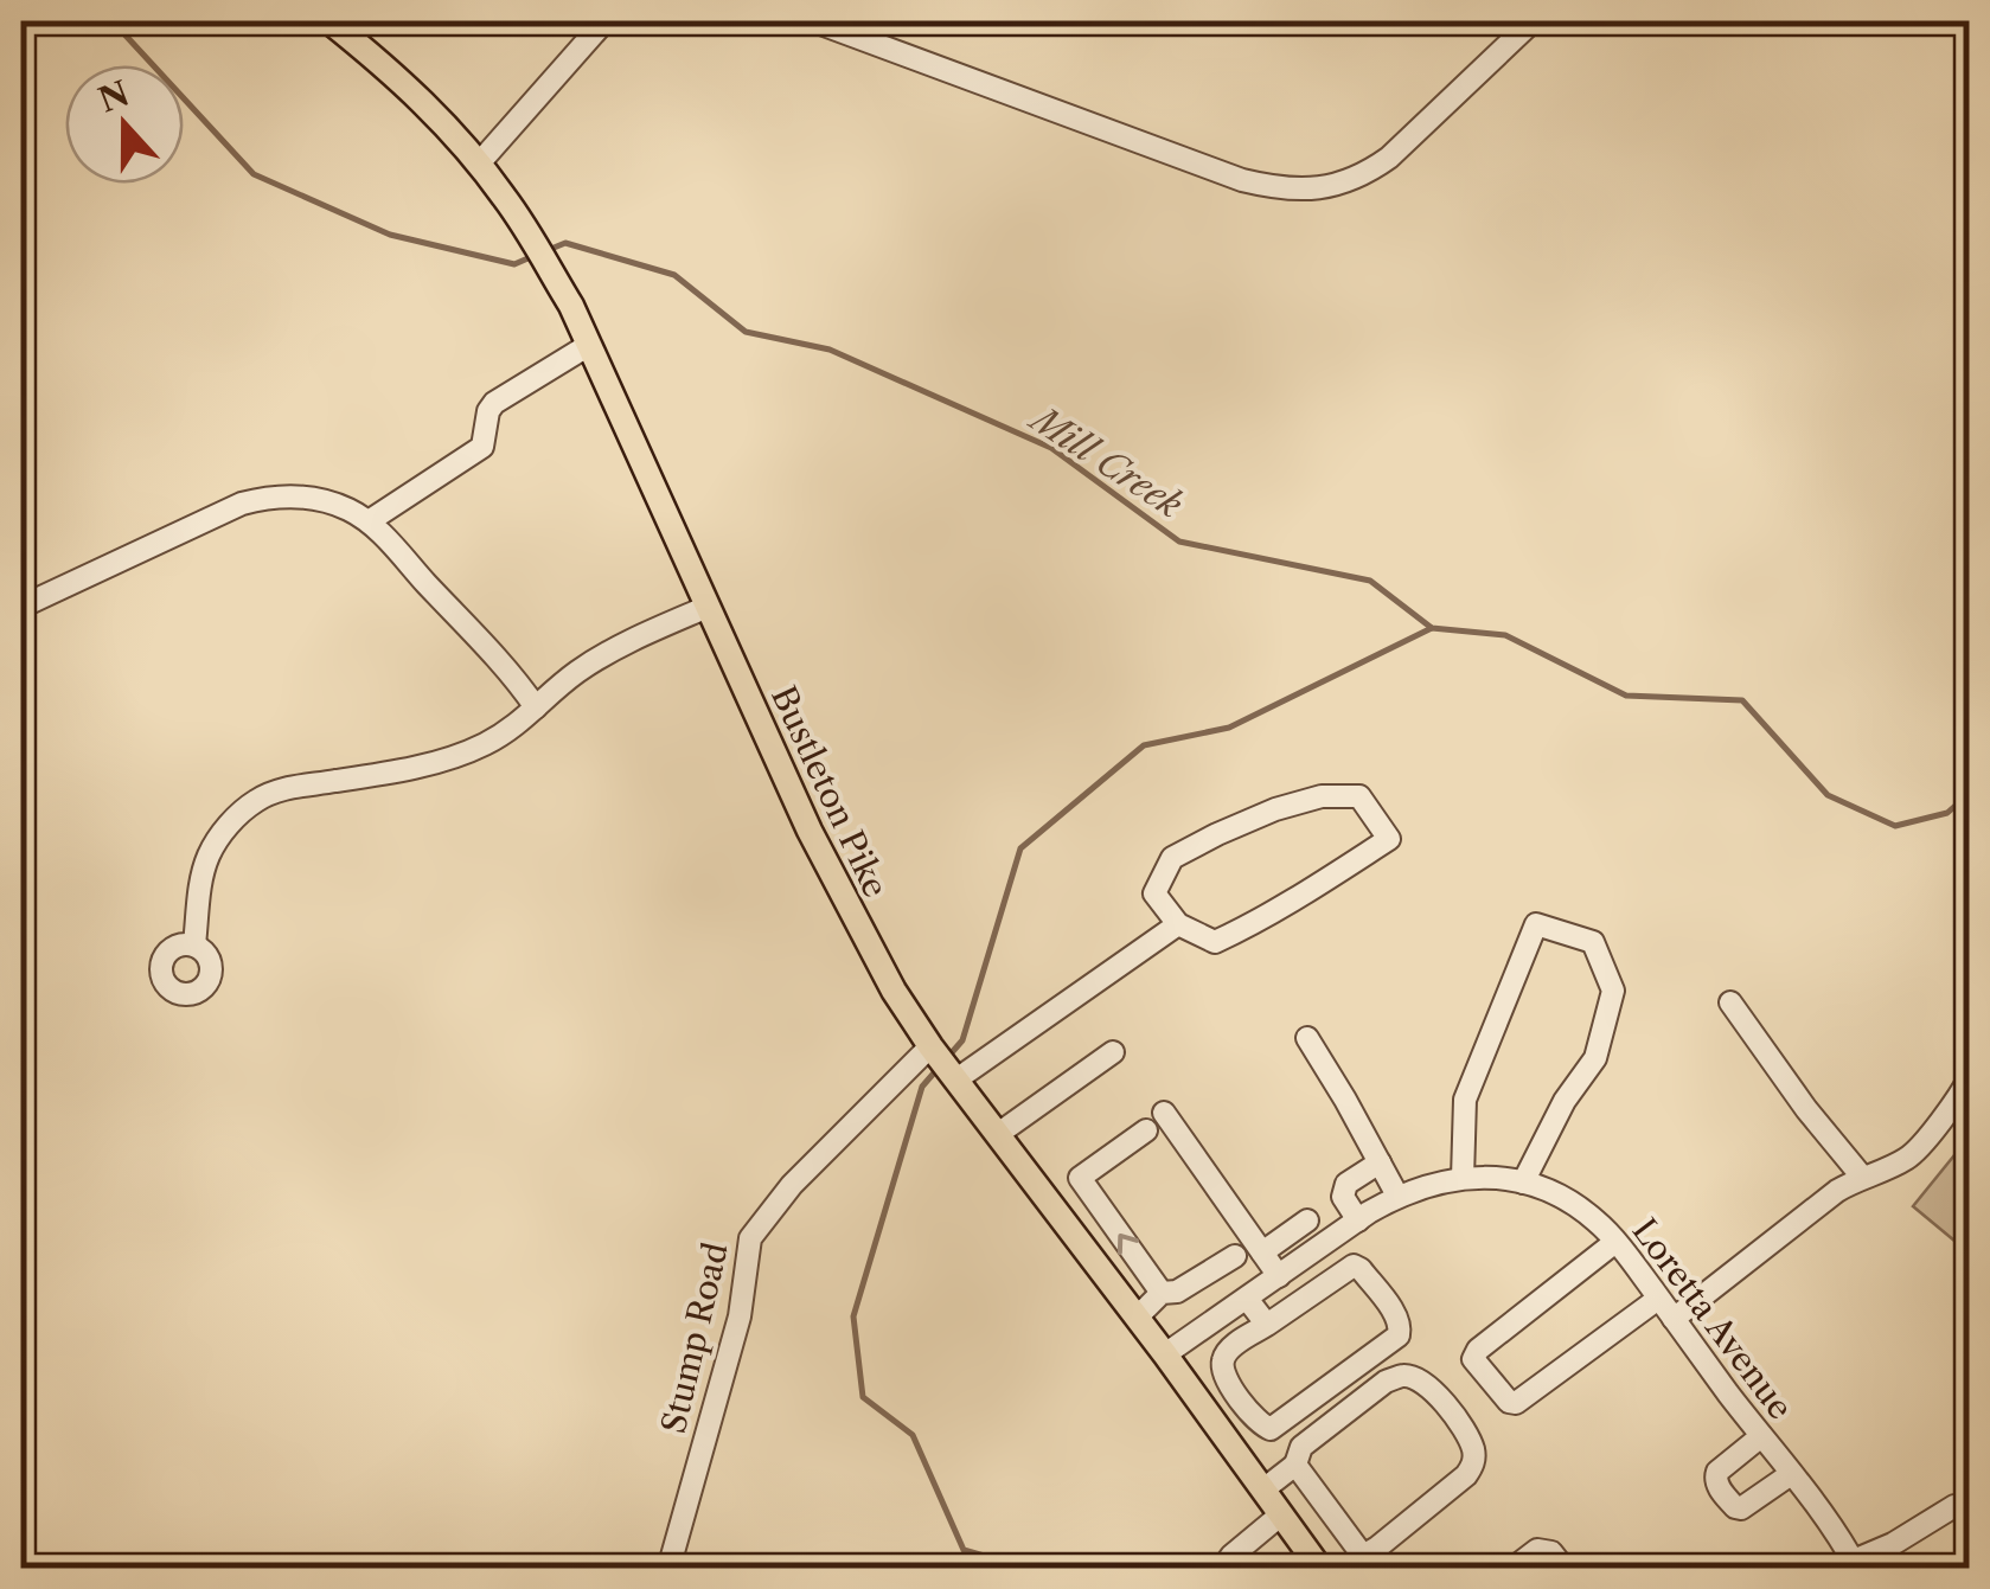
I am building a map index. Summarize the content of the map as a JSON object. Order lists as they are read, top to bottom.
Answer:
{
  "streets": {
    "main road": ["Bustleton Pike"],
    "street": ["Loretta Avenue", "Stump Road"]
  },
  "crossings": [
    ["Bustleton Pike", "Loretta Avenue"],
    ["Bustleton Pike", "Stump Road"]
  ],
  "water": ["Mill Creek"],
  "north": "top"
}
